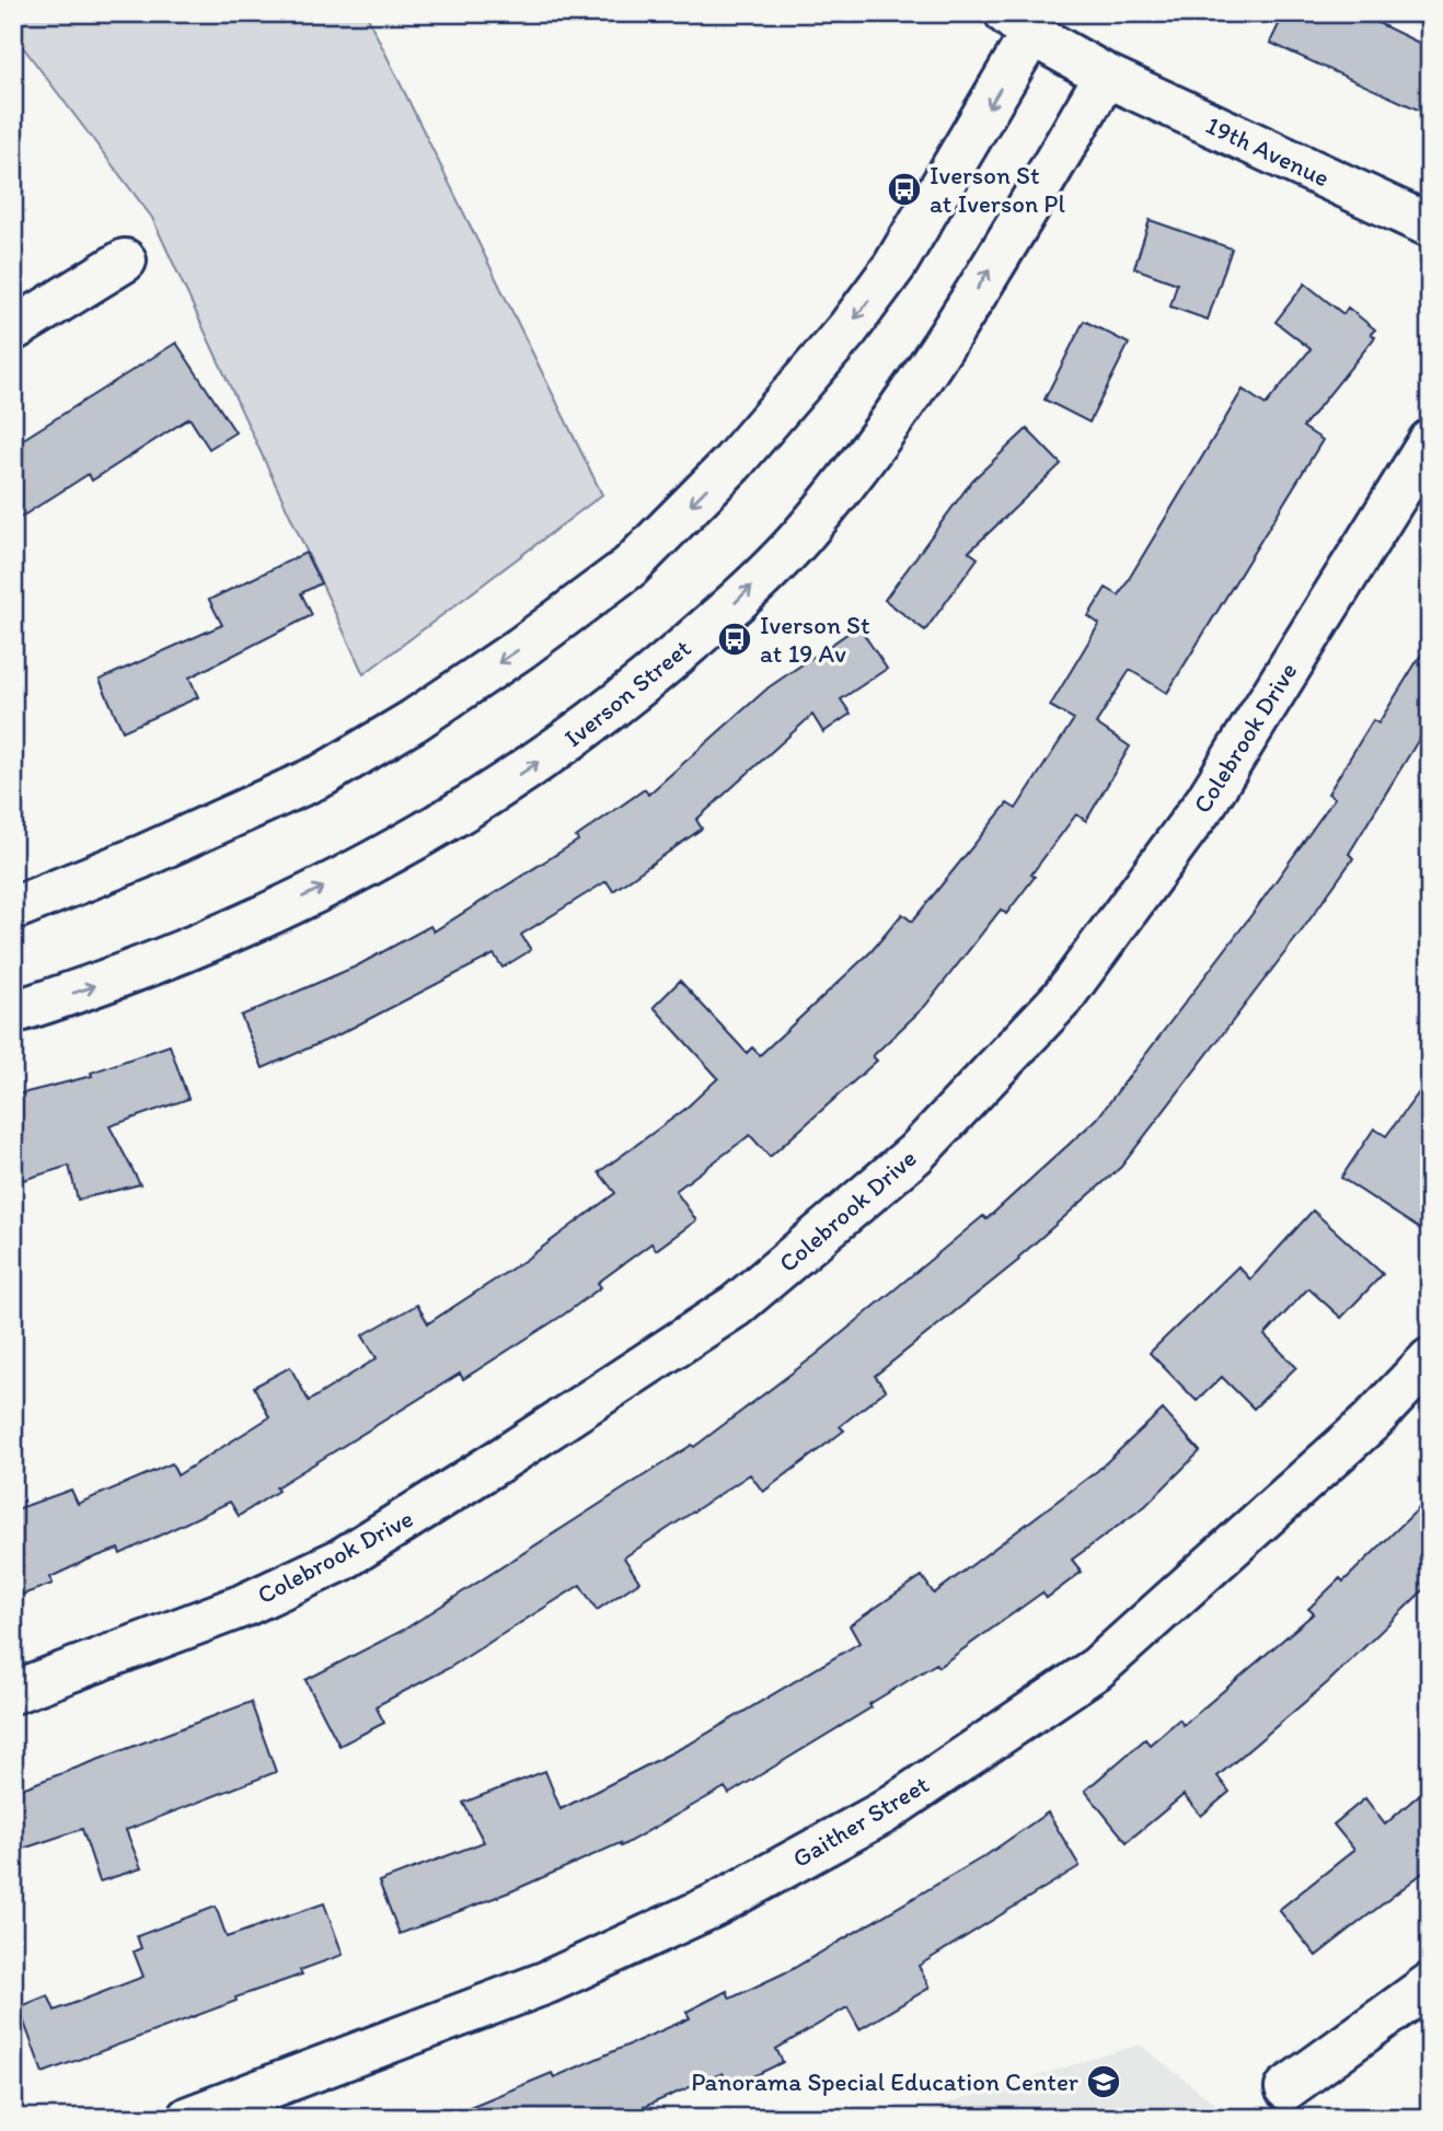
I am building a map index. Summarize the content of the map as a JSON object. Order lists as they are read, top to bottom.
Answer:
{
  "streets": {
    "street": [
      "19th Avenue",
      "Iverson Street",
      "Colebrook Drive",
      "Gaither Street"
    ]
  },
  "crossings": [
    ["19th Avenue", "Iverson Street"]
  ],
  "places": {
    "bus stop": ["Iverson St at Iverson Pl", "Iverson St at 19 Av"],
    "school or university": ["Panorama Special Education Center"]
  }
}
